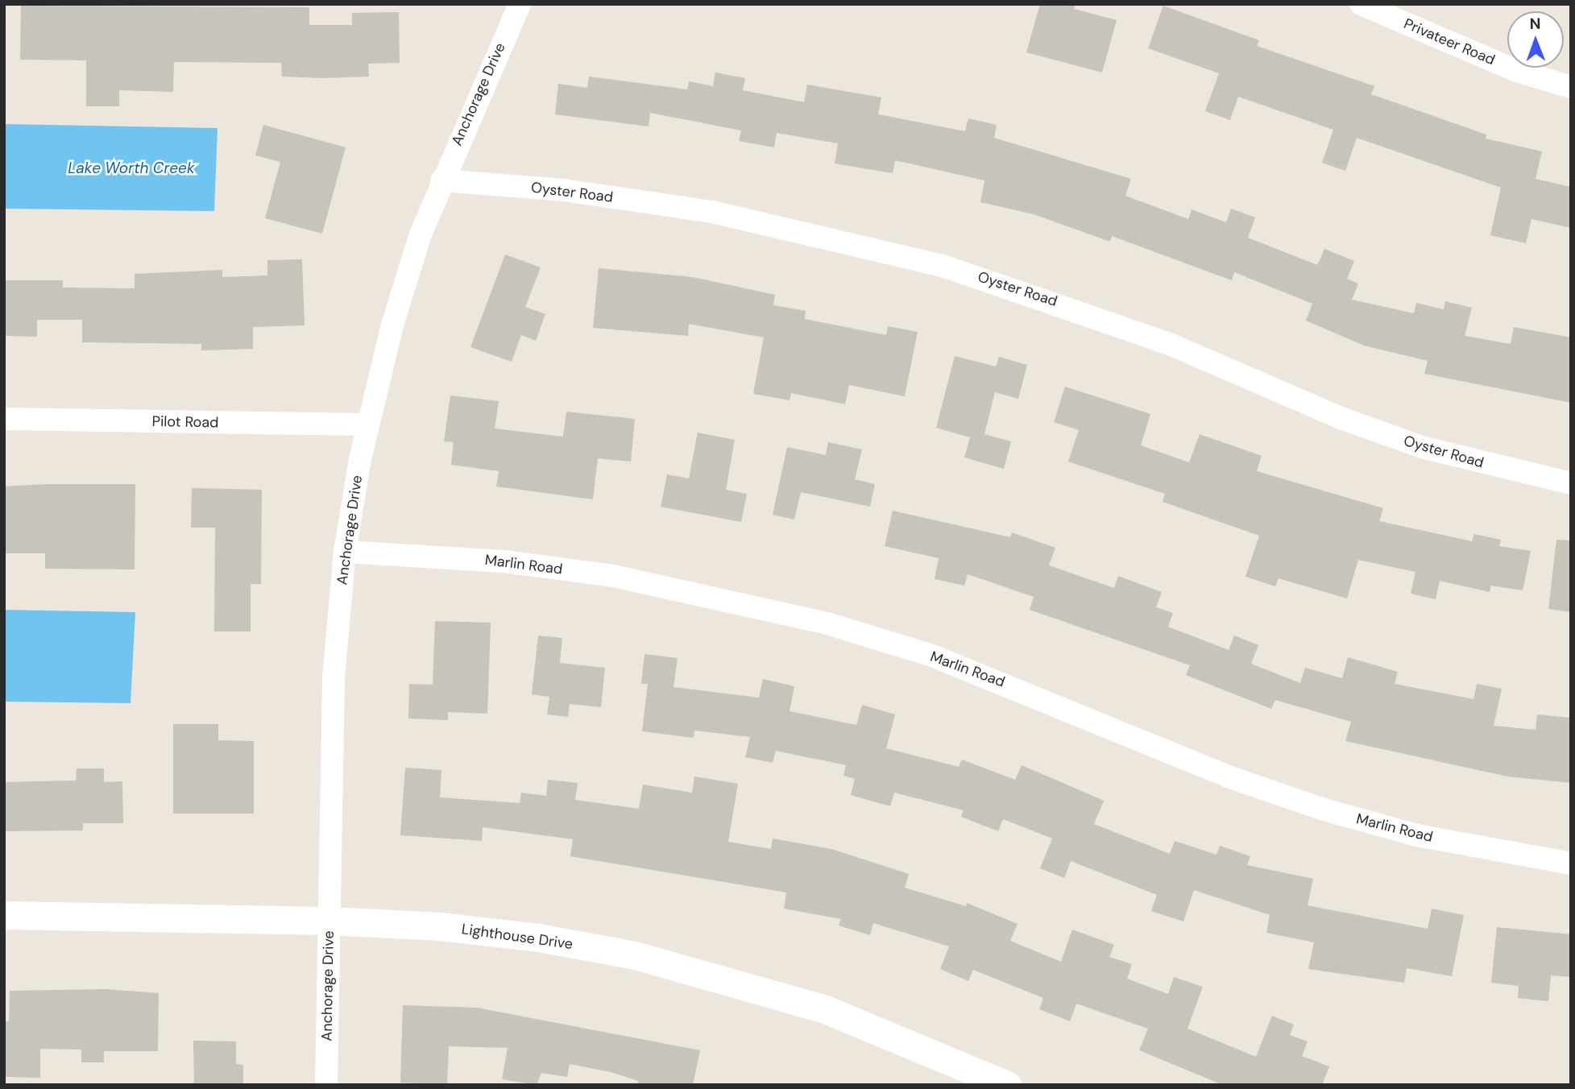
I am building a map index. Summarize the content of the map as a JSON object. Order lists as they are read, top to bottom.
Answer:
{
  "streets": {
    "street": [
      "Privateer Road",
      "Anchorage Drive",
      "Oyster Road",
      "Pilot Road",
      "Marlin Road",
      "Lighthouse Drive"
    ]
  },
  "crossings": [
    ["Anchorage Drive", "Oyster Road"],
    ["Anchorage Drive", "Pilot Road"],
    ["Anchorage Drive", "Marlin Road"],
    ["Anchorage Drive", "Lighthouse Drive"]
  ],
  "water": ["Lake Worth Creek"],
  "north": "top"
}
